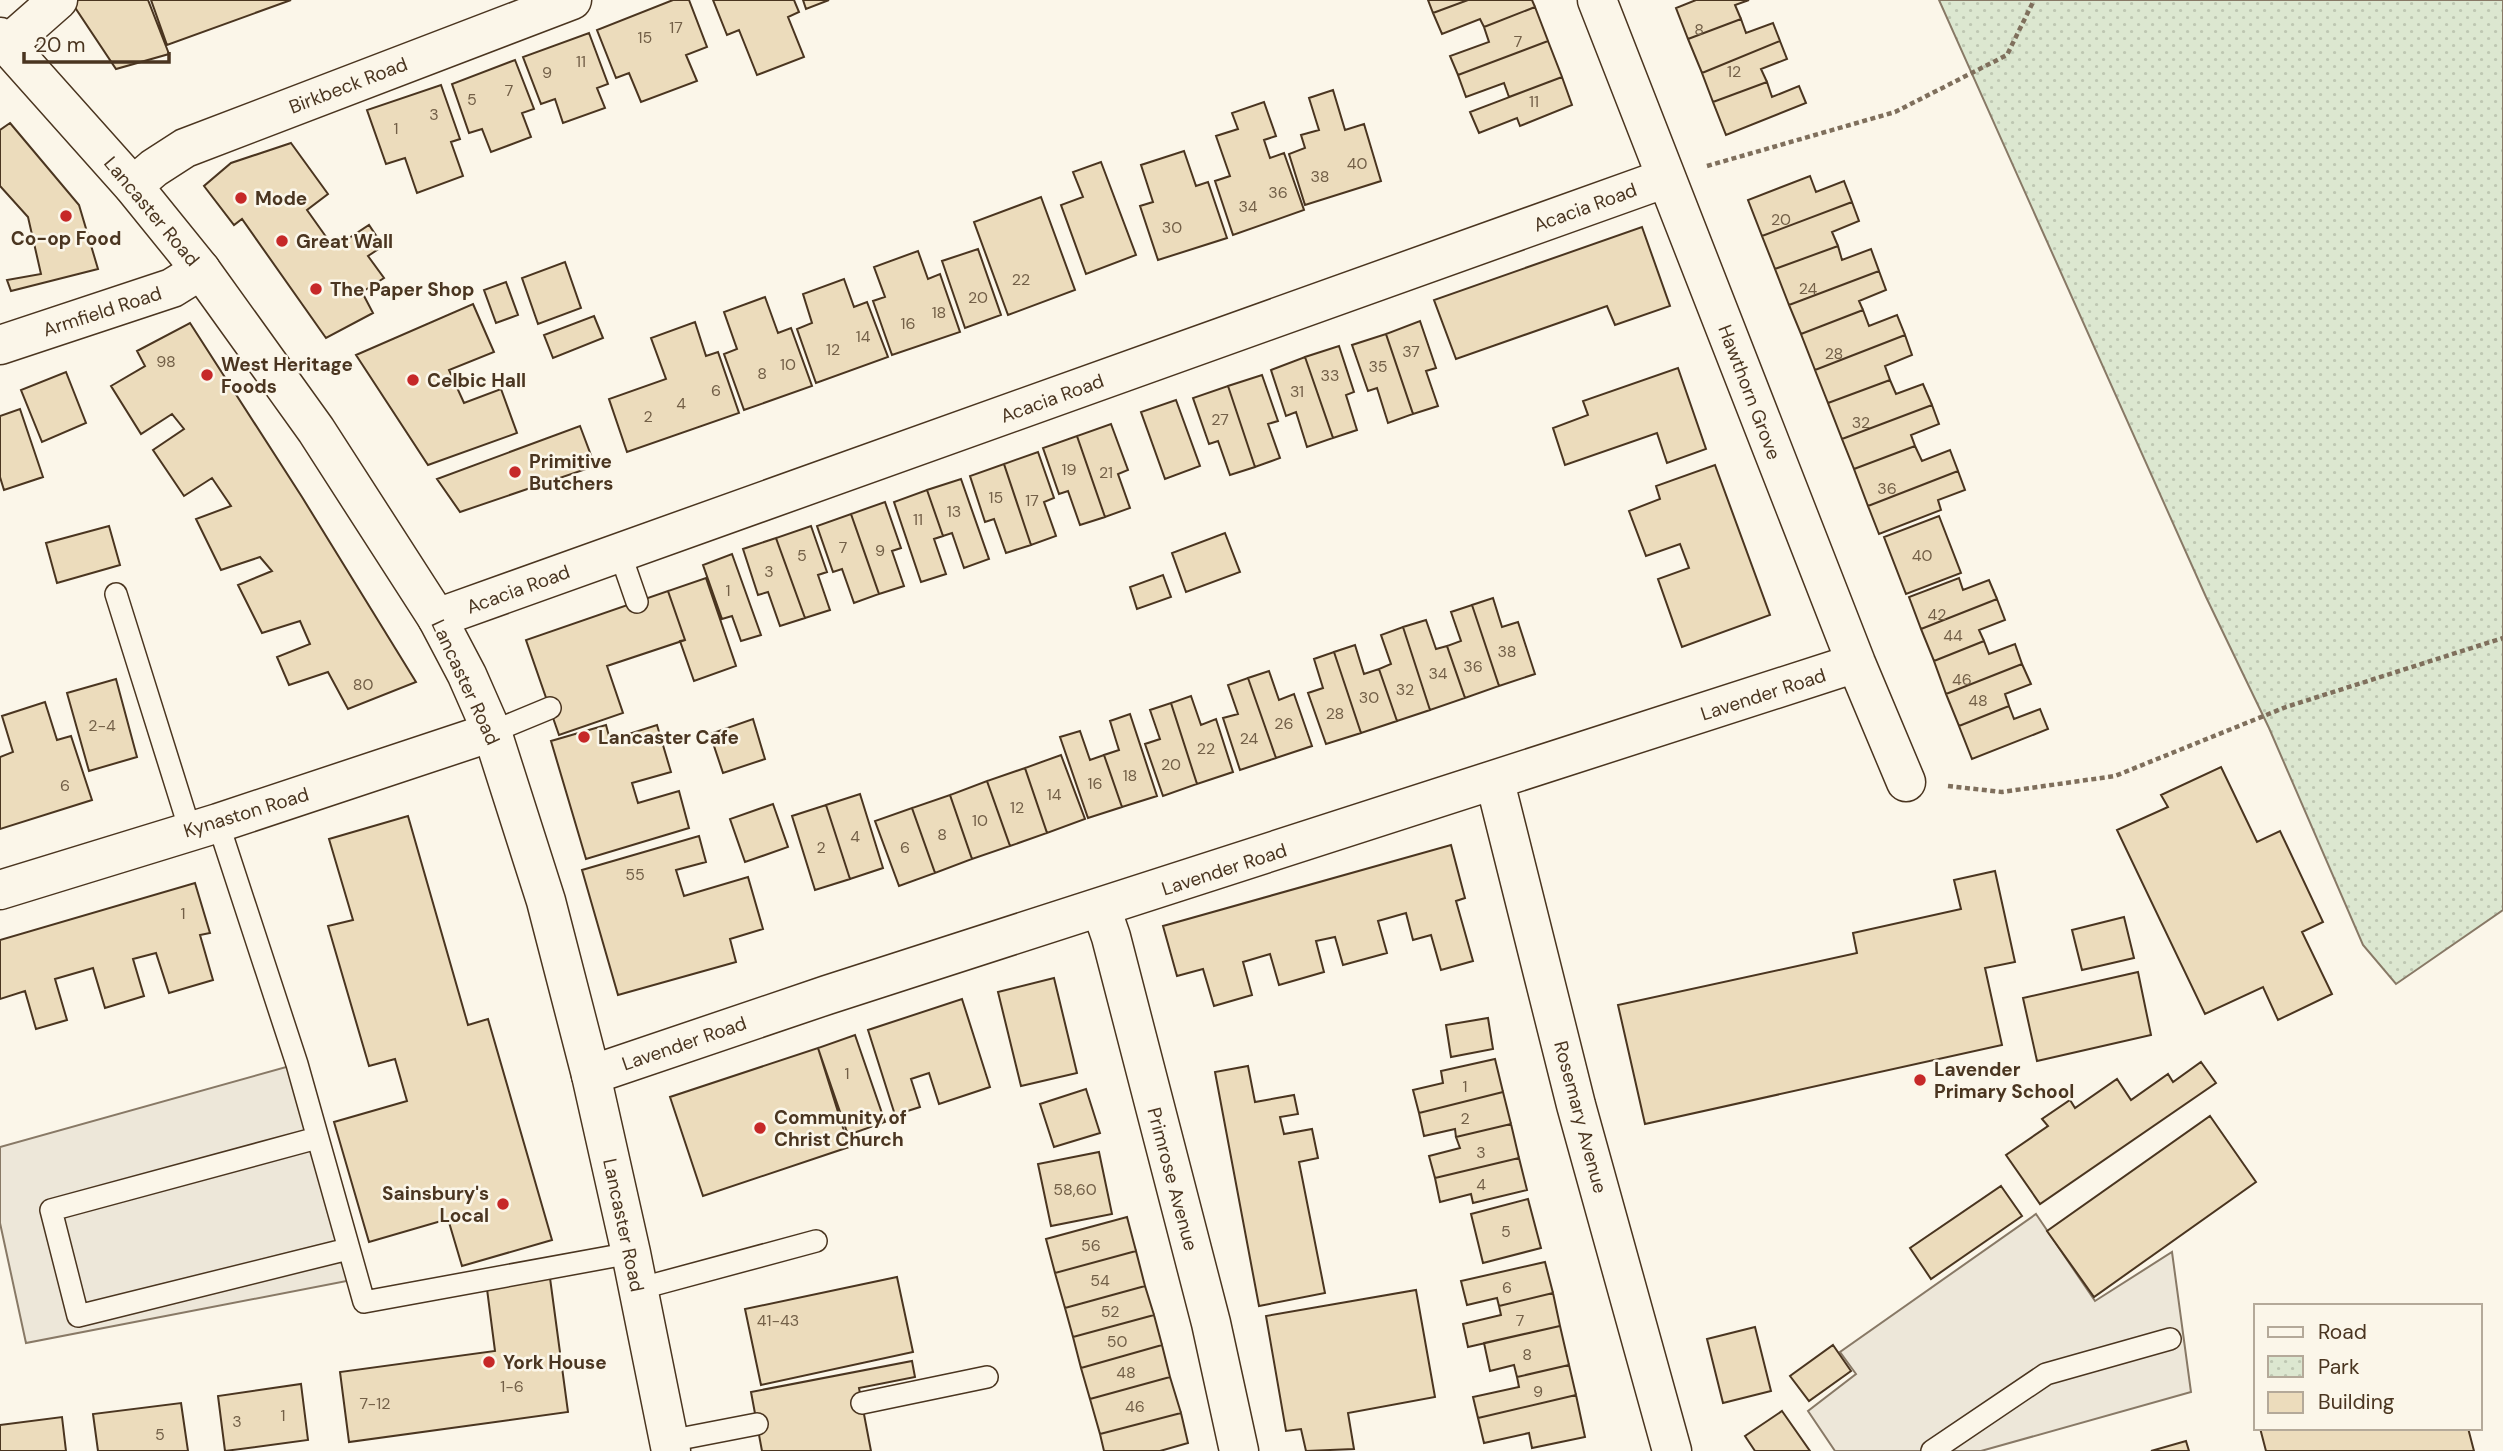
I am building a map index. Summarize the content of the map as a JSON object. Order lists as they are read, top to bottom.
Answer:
{
  "streets": {
    "street": [
      "Birkbeck Road",
      "Acacia Road",
      "Lancaster Road",
      "Armfield Road",
      "Hawthorn Grove",
      "Lavender Road",
      "Kynaston Road",
      "Rosemary Avenue",
      "Primrose Avenue"
    ]
  },
  "crossings": [
    ["Birkbeck Road", "Lancaster Road"],
    ["Acacia Road", "Lancaster Road"],
    ["Acacia Road", "Hawthorn Grove"],
    ["Lancaster Road", "Armfield Road"],
    ["Lancaster Road", "Lavender Road"],
    ["Lancaster Road", "Kynaston Road"],
    ["Hawthorn Grove", "Lavender Road"],
    ["Lavender Road", "Rosemary Avenue"],
    ["Lavender Road", "Primrose Avenue"]
  ],
  "places": [
    "Mode",
    "Co-op Food",
    "Great Wall",
    "The Paper Shop",
    "West Heritage Foods",
    "Celbic Hall",
    "Primitive Butchers",
    "Lancaster Cafe",
    "Lavender Primary School",
    "Community of Christ Church",
    "Sainsbury's Local",
    "York House"
  ],
  "house_numbers": [
    "17",
    "8",
    "15",
    "7",
    "11",
    "12",
    "9",
    "7",
    "5",
    "11",
    "3",
    "1",
    "40",
    "38",
    "36",
    "34",
    "20",
    "30",
    "22",
    "24",
    "20",
    "18",
    "16",
    "14",
    "12",
    "37",
    "28",
    "98",
    "10",
    "35",
    "8",
    "33",
    "6",
    "31",
    "4",
    "2",
    "27",
    "32",
    "19",
    "21",
    "36",
    "15",
    "17",
    "13",
    "11",
    "7",
    "9",
    "5",
    "40",
    "3",
    "1",
    "42",
    "44",
    "38",
    "36",
    "34",
    "46",
    "80",
    "32",
    "30",
    "48",
    "28",
    "26",
    "2-4",
    "24",
    "22",
    "20",
    "18",
    "16",
    "6",
    "14",
    "12",
    "10",
    "8",
    "4",
    "2",
    "6",
    "55",
    "1",
    "1",
    "1",
    "2",
    "3",
    "4",
    "58,60",
    "5",
    "56",
    "54",
    "6",
    "52",
    "41-43",
    "7",
    "50",
    "8",
    "48",
    "1-6",
    "9",
    "7-12",
    "46",
    "1",
    "3",
    "5"
  ],
  "legend": ["Road", "Park", "Building"],
  "scale_bar": "20 m"
}
